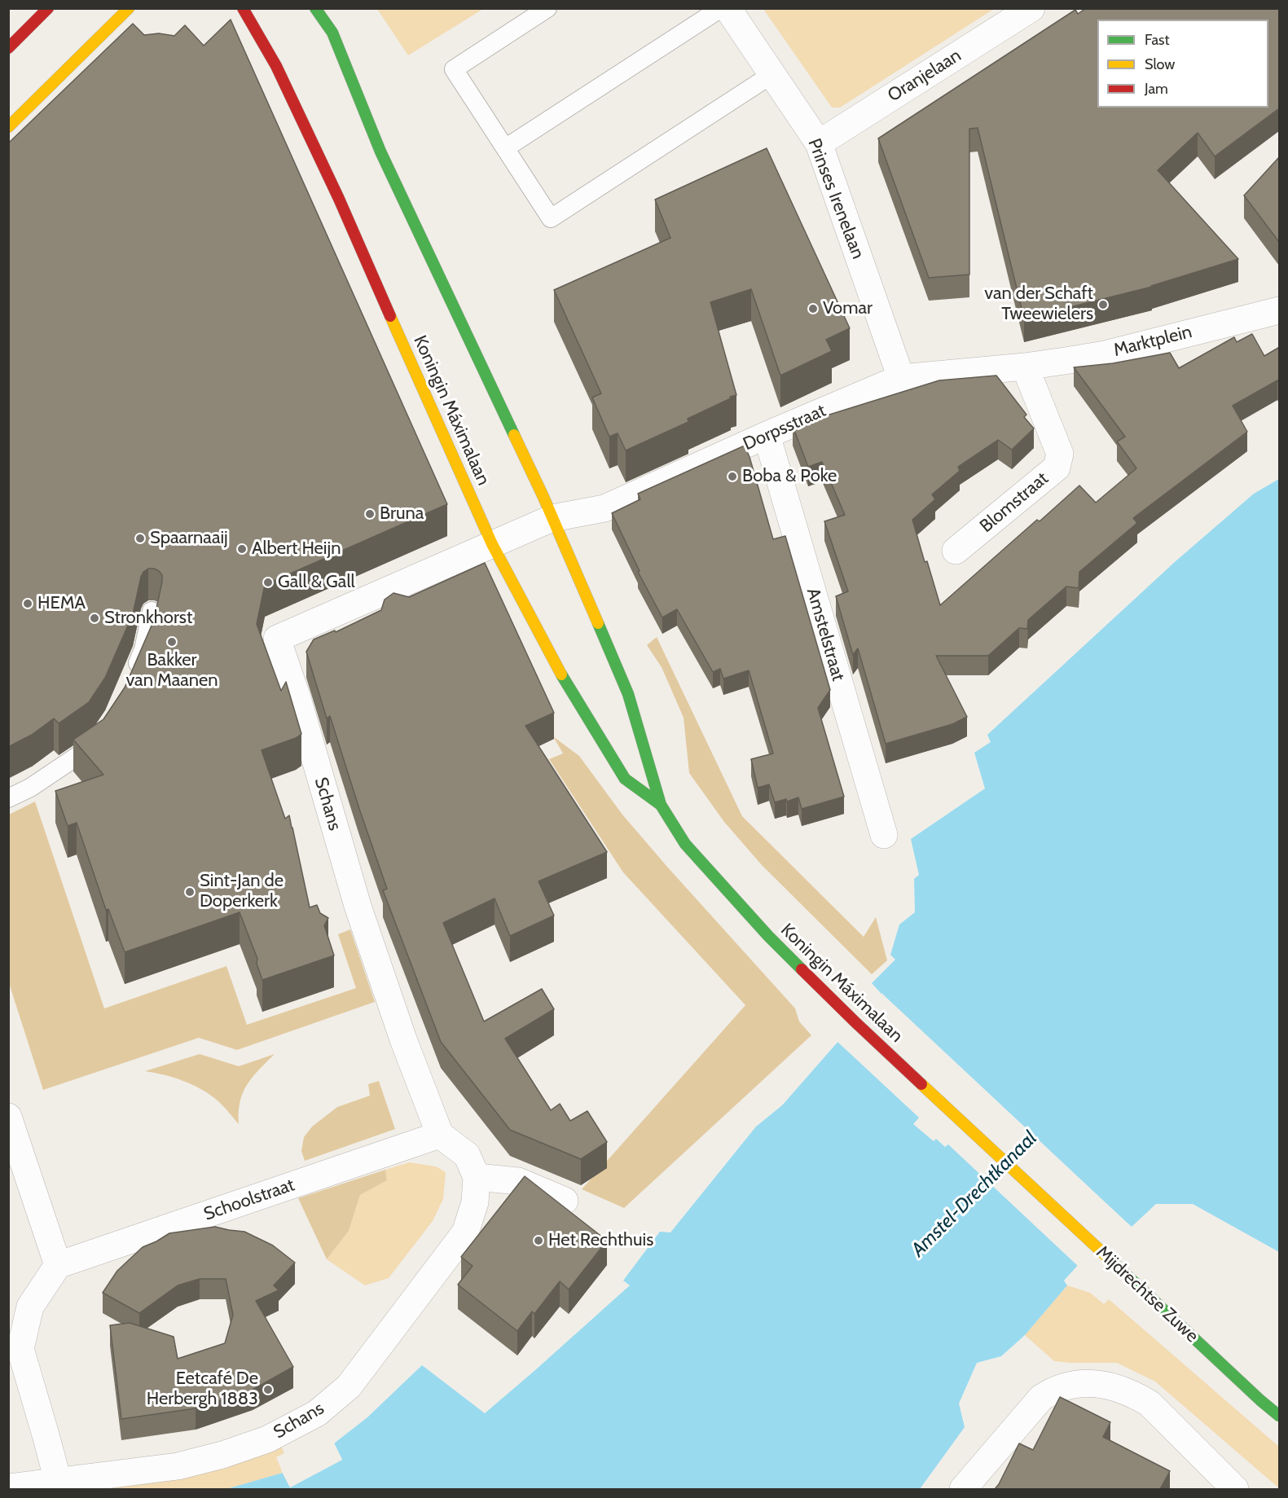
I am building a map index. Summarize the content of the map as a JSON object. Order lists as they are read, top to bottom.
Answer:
{
  "streets": {
    "street": [
      "Oranjelaan",
      "Prinses Irenelaan",
      "Marktplein",
      "Koningin Máximalaan",
      "Dorpsstraat",
      "Blomstraat",
      "Amstelstraat",
      "Schans",
      "Schoolstraat",
      "Mijdrechtse Zuwe"
    ]
  },
  "crossings": [
    ["Oranjelaan", "Prinses Irenelaan"],
    ["Prinses Irenelaan", "Dorpsstraat"],
    ["Marktplein", "Dorpsstraat"],
    ["Marktplein", "Blomstraat"],
    ["Koningin Máximalaan", "Dorpsstraat"],
    ["Koningin Máximalaan", "Schans"],
    ["Koningin Máximalaan", "Mijdrechtse Zuwe"],
    ["Dorpsstraat", "Blomstraat"],
    ["Dorpsstraat", "Amstelstraat"],
    ["Dorpsstraat", "Schans"],
    ["Schans", "Schoolstraat"]
  ],
  "water": ["Amstel-Drechtkanaal"],
  "places": [
    "van der Schaft Tweewielers",
    "Vomar",
    "Boba & Poke",
    "Bruna",
    "Spaarnaaij",
    "Albert Heijn",
    "Gall & Gall",
    "HEMA",
    "Stronkhorst",
    "Bakker van Maanen",
    "Sint-Jan de Doperkerk",
    "Het Rechthuis",
    "Eetcafé De Herbergh 1883"
  ],
  "legend": ["Fast", "Slow", "Jam"]
}
